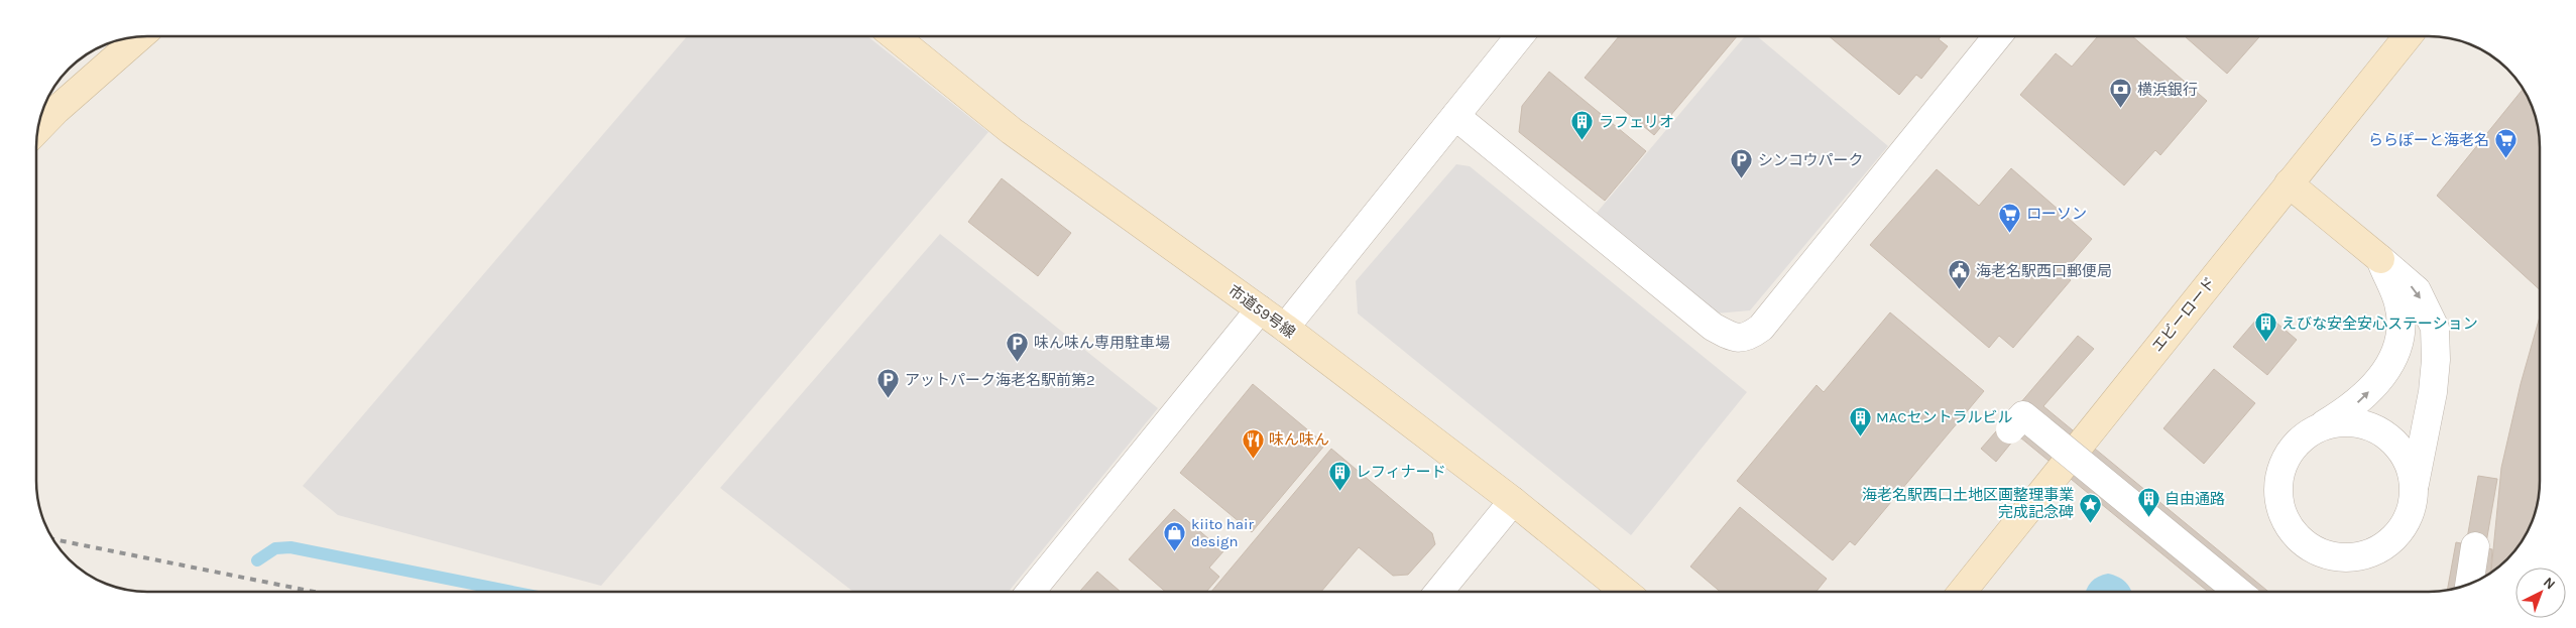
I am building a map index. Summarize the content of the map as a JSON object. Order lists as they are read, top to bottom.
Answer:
{
  "streets": {
    "street": ["市道59号線", "エビーロード"]
  },
  "places": {
    "bank": ["横浜銀行"],
    "building": [
      "ラフェリオ",
      "えびな安全安心ステーション",
      "MACセントラルビル",
      "レフィナード",
      "自由通路"
    ],
    "supermarket": ["ららぽーと海老名", "ローソン"],
    "parking": ["シンコウパーク", "味ん味ん専用駐車場", "アットパーク海老名駅前第2"],
    "public building": ["海老名駅西口郵便局"],
    "restaurant": ["味ん味ん"],
    "place": ["海老名駅西口土地区画整理事業 完成記念碑"],
    "shop": ["kiito hair design"]
  },
  "north": "top right"
}
